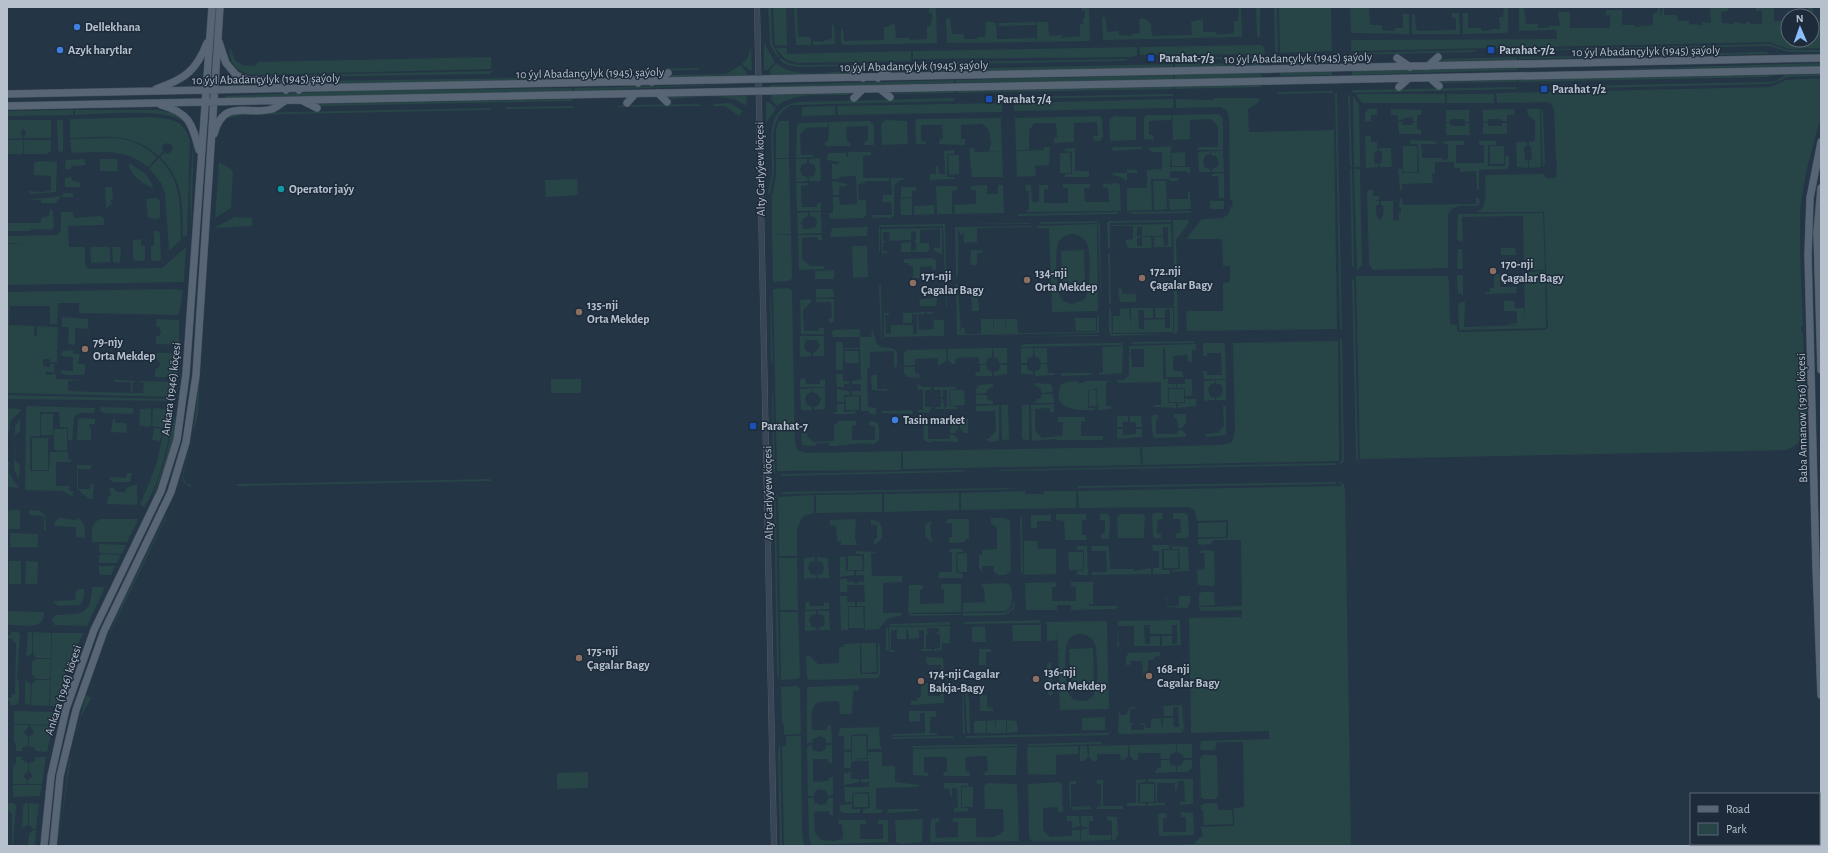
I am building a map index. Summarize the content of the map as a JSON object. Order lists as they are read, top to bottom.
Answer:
{
  "streets": {
    "main road": ["10 ýyl Abadançylyk (1945) şaýoly", "Ankara (1946) köçesi", "Baba Annanow (1916) köçesi"],
    "street": ["Alty Garlyýew köçesi"]
  },
  "crossings": [
    ["10 ýyl Abadançylyk (1945) şaýoly", "Alty Garlyýew köçesi"],
    ["10 ýyl Abadançylyk (1945) şaýoly", "Ankara (1946) köçesi"]
  ],
  "places": {
    "other": [
      "Dellekhana",
      "Azyk harytlar",
      "Operator jaýy",
      "170-nji Çagalar Bagy",
      "172.nji Çagalar Bagy",
      "134-nji Orta Mekdep",
      "171-nji Çagalar Bagy",
      "135-nji Orta Mekdep",
      "79-njy Orta Mekdep",
      "Tasin market",
      "175-nji Çagalar Bagy",
      "168-nji Cagalar Bagy",
      "136-nji Orta Mekdep",
      "174-nji Cagalar Bakja-Bagy"
    ],
    "transit": [
      "Parahat-7/2",
      "Parahat-7/3",
      "Parahat 7/2",
      "Parahat 7/4",
      "Parahat-7"
    ]
  },
  "legend": ["Road", "Park"],
  "north": "top"
}
